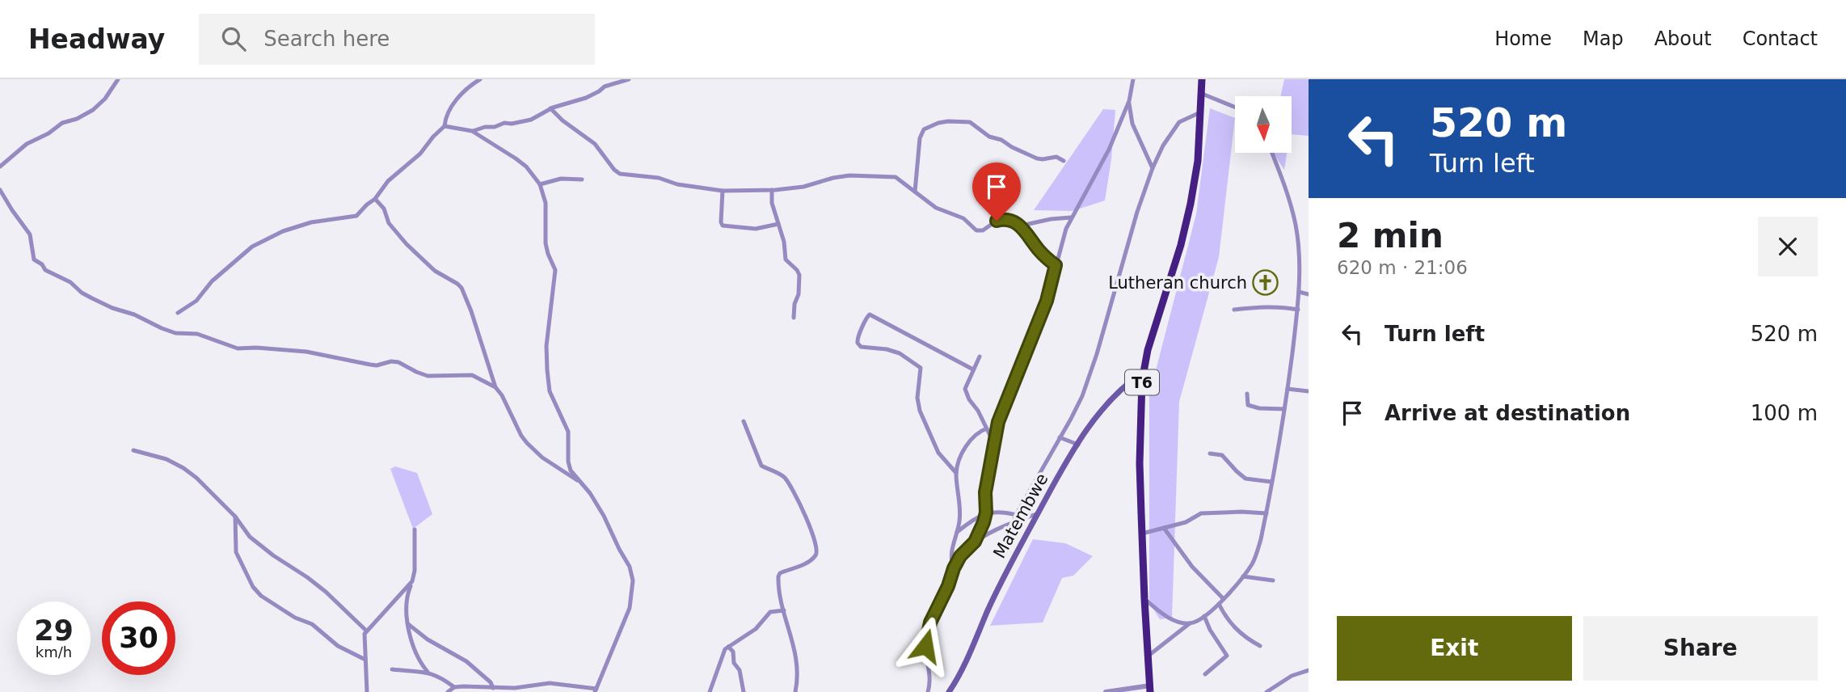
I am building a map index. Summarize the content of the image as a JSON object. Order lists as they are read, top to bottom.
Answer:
{
  "streets": {
    "highway": ["T6"],
    "main road": ["Matembwe"]
  },
  "crossings": [
    ["T6", "Matembwe"]
  ],
  "places": {
    "church": ["Lutheran church"]
  },
  "north": "bottom",
  "page": {
    "header": "Headway",
    "search": "Search here",
    "nav": [
      "Home",
      "Map",
      "About",
      "Contact"
    ],
    "turn": ["520 m", "Turn left"],
    "heading": ["2 min", "620 m · 21:06"],
    "list": [
      {
        "name": "Turn left",
        "value": "520 m"
      },
      {
        "name": "Arrive at destination",
        "value": "100 m"
      }
    ],
    "speed": "29 km/h",
    "limit": "30",
    "buttons": ["Exit", "Share"]
  }
}
